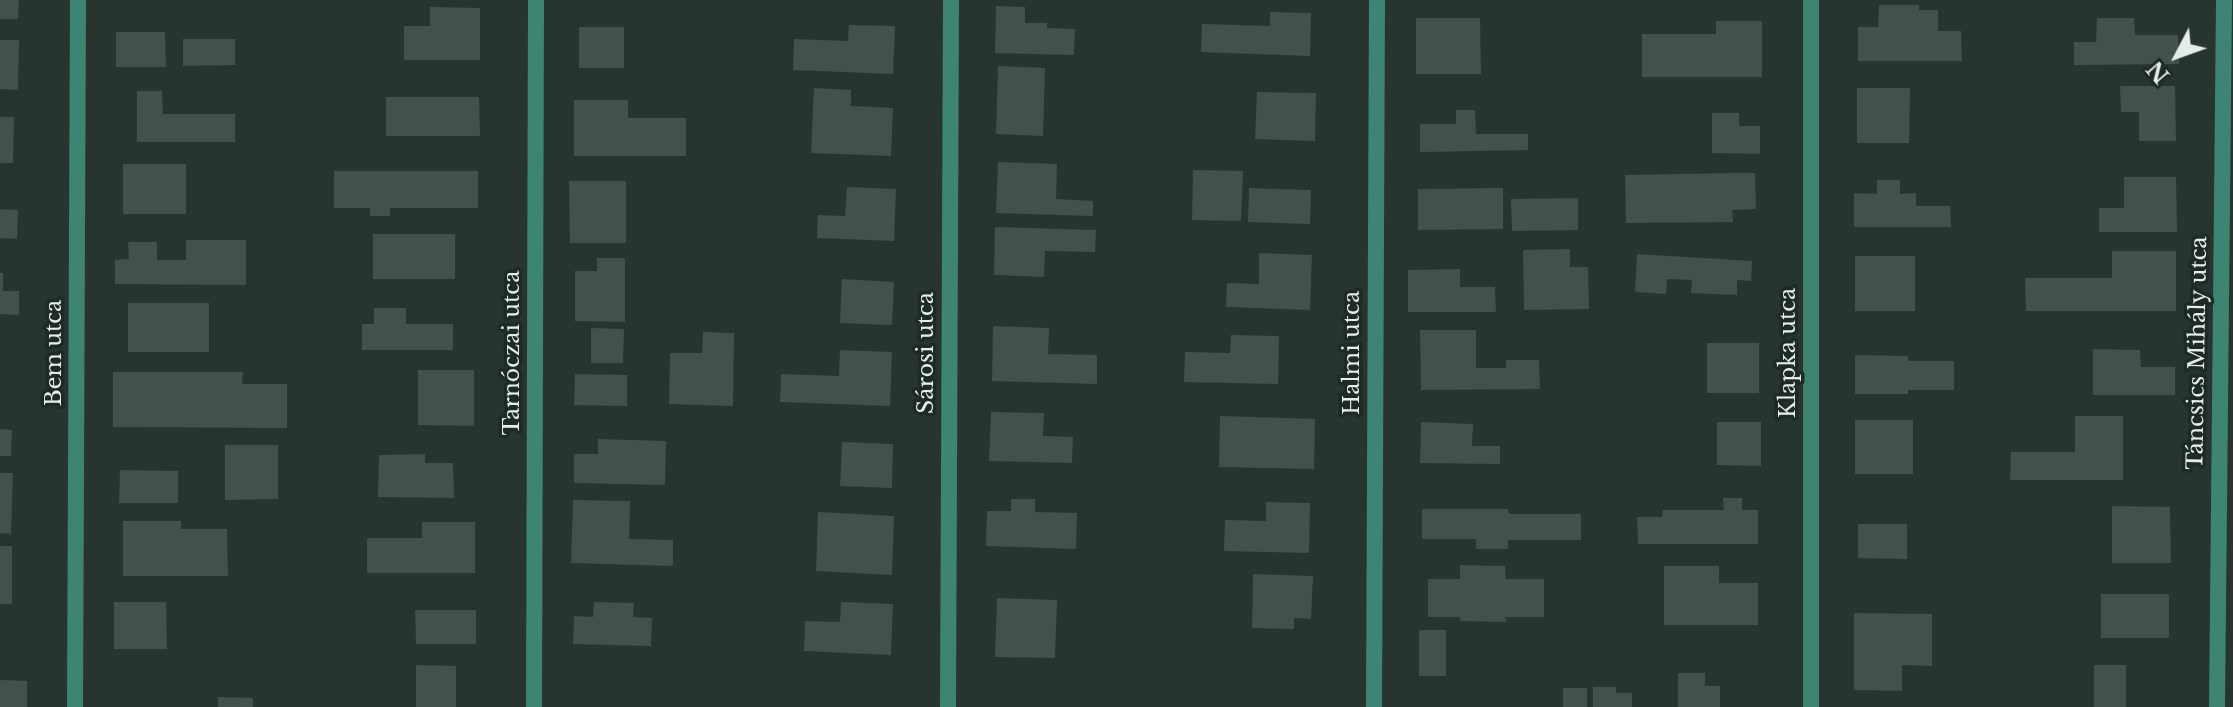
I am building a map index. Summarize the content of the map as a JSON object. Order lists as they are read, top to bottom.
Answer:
{
  "streets": {
    "street": [
      "Bem utca",
      "Tarnóczai utca",
      "Sárosi utca",
      "Halmi utca",
      "Klapka utca",
      "Táncsics Mihály utca"
    ]
  },
  "north": "bottom left"
}
